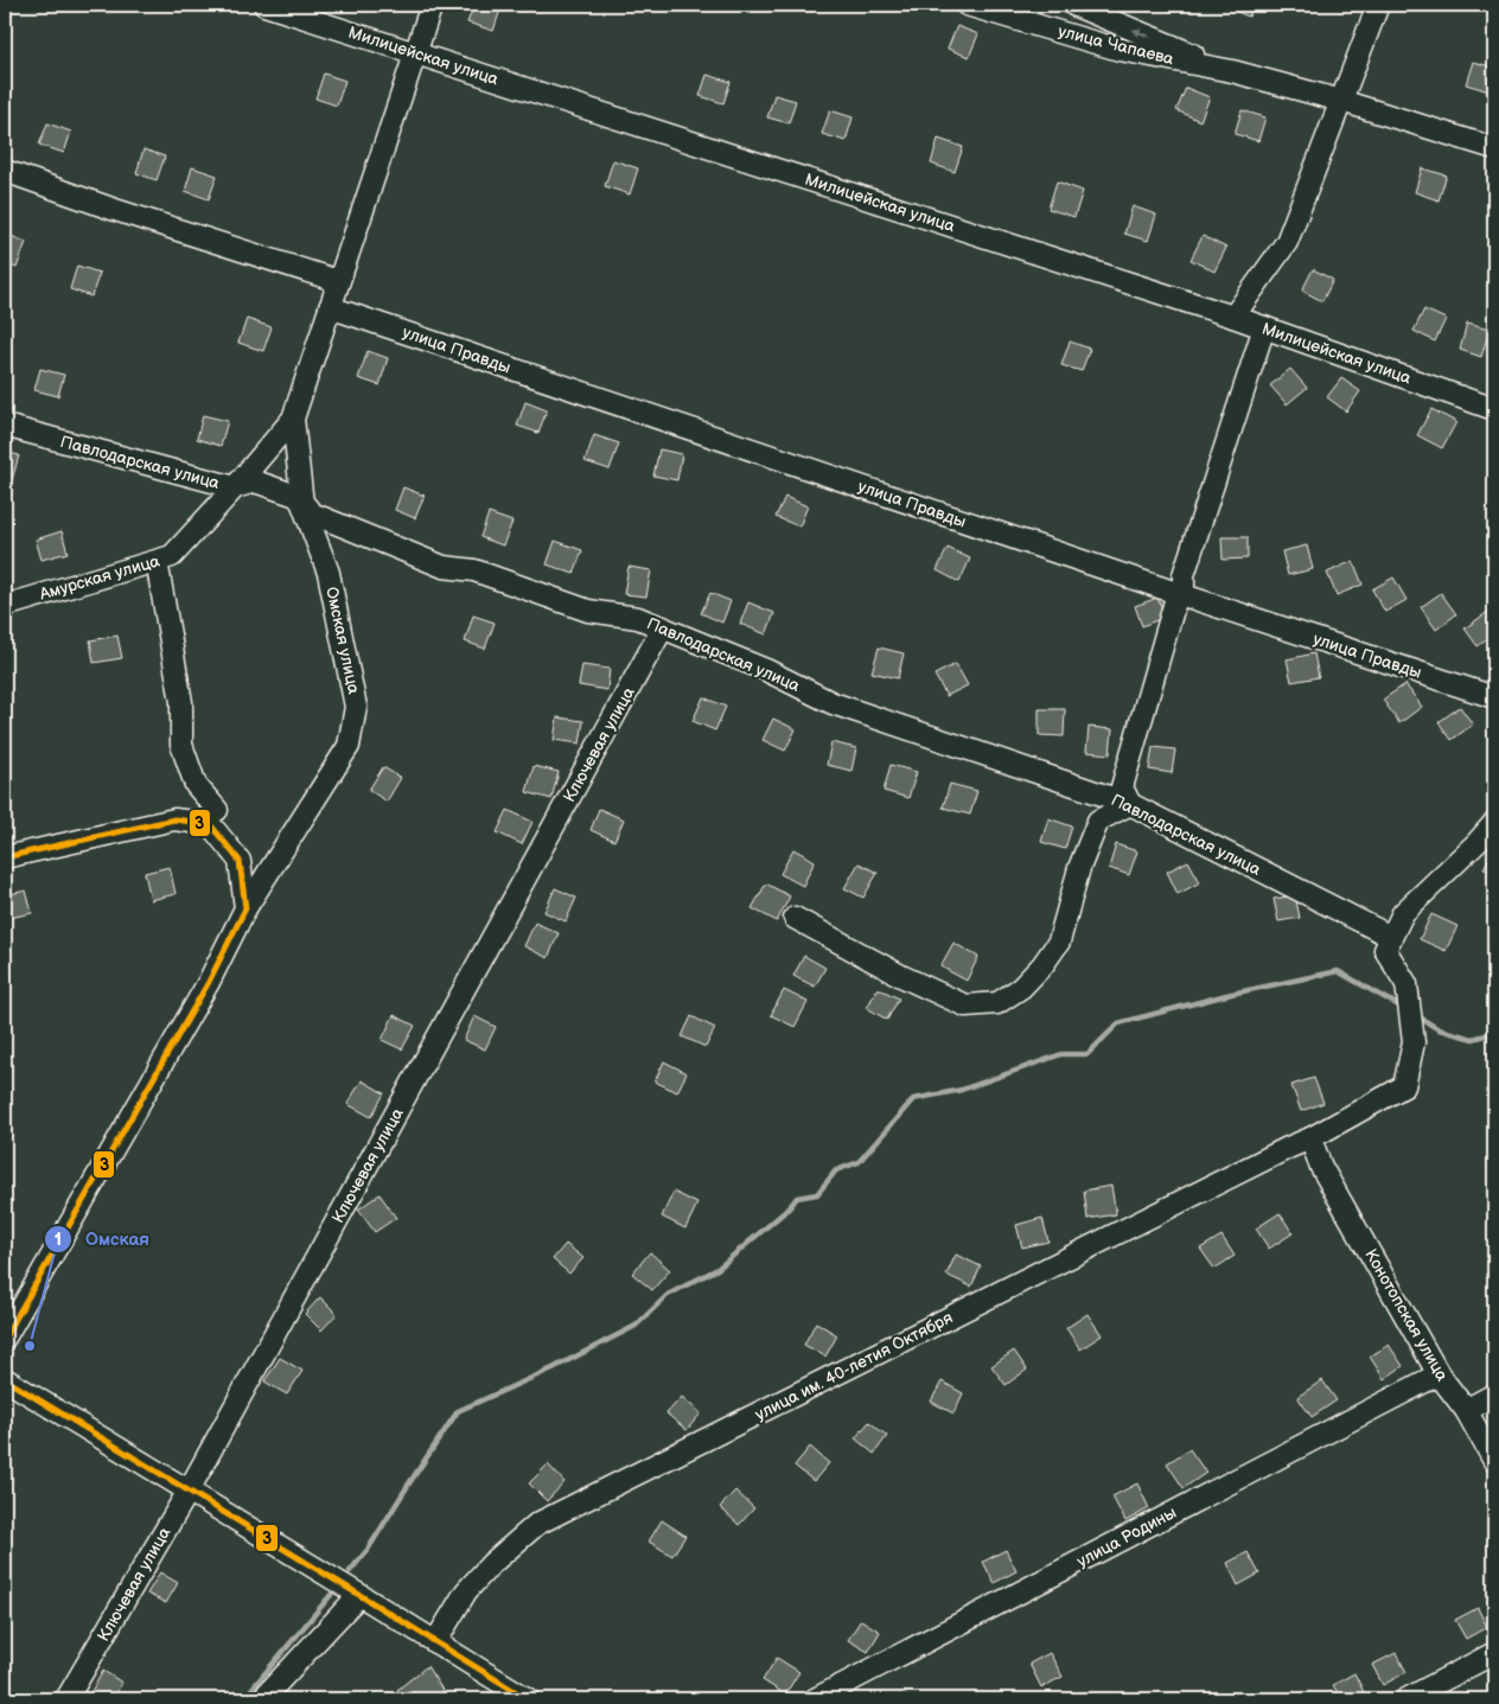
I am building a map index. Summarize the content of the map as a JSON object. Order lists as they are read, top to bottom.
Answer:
{
  "streets": {
    "street": [
      "улица Чапаева",
      "Милицейская улица",
      "улица Правды",
      "Павлодарская улица",
      "Амурская улица",
      "Омская улица",
      "Ключевая улица",
      "Конотопская улица",
      "улица им. 40-летия Октября",
      "улица Родины"
    ]
  },
  "crossings": [
    ["Павлодарская улица", "Амурская улица"],
    ["Павлодарская улица", "Омская улица"],
    ["Павлодарская улица", "Ключевая улица"],
    ["Павлодарская улица", "улица им. 40-летия Октября"],
    ["Амурская улица", "Омская улица"],
    ["Конотопская улица", "улица им. 40-летия Октября"],
    ["Конотопская улица", "улица Родины"]
  ],
  "places": ["Омская"],
  "lines": ["transit line 3"]
}
